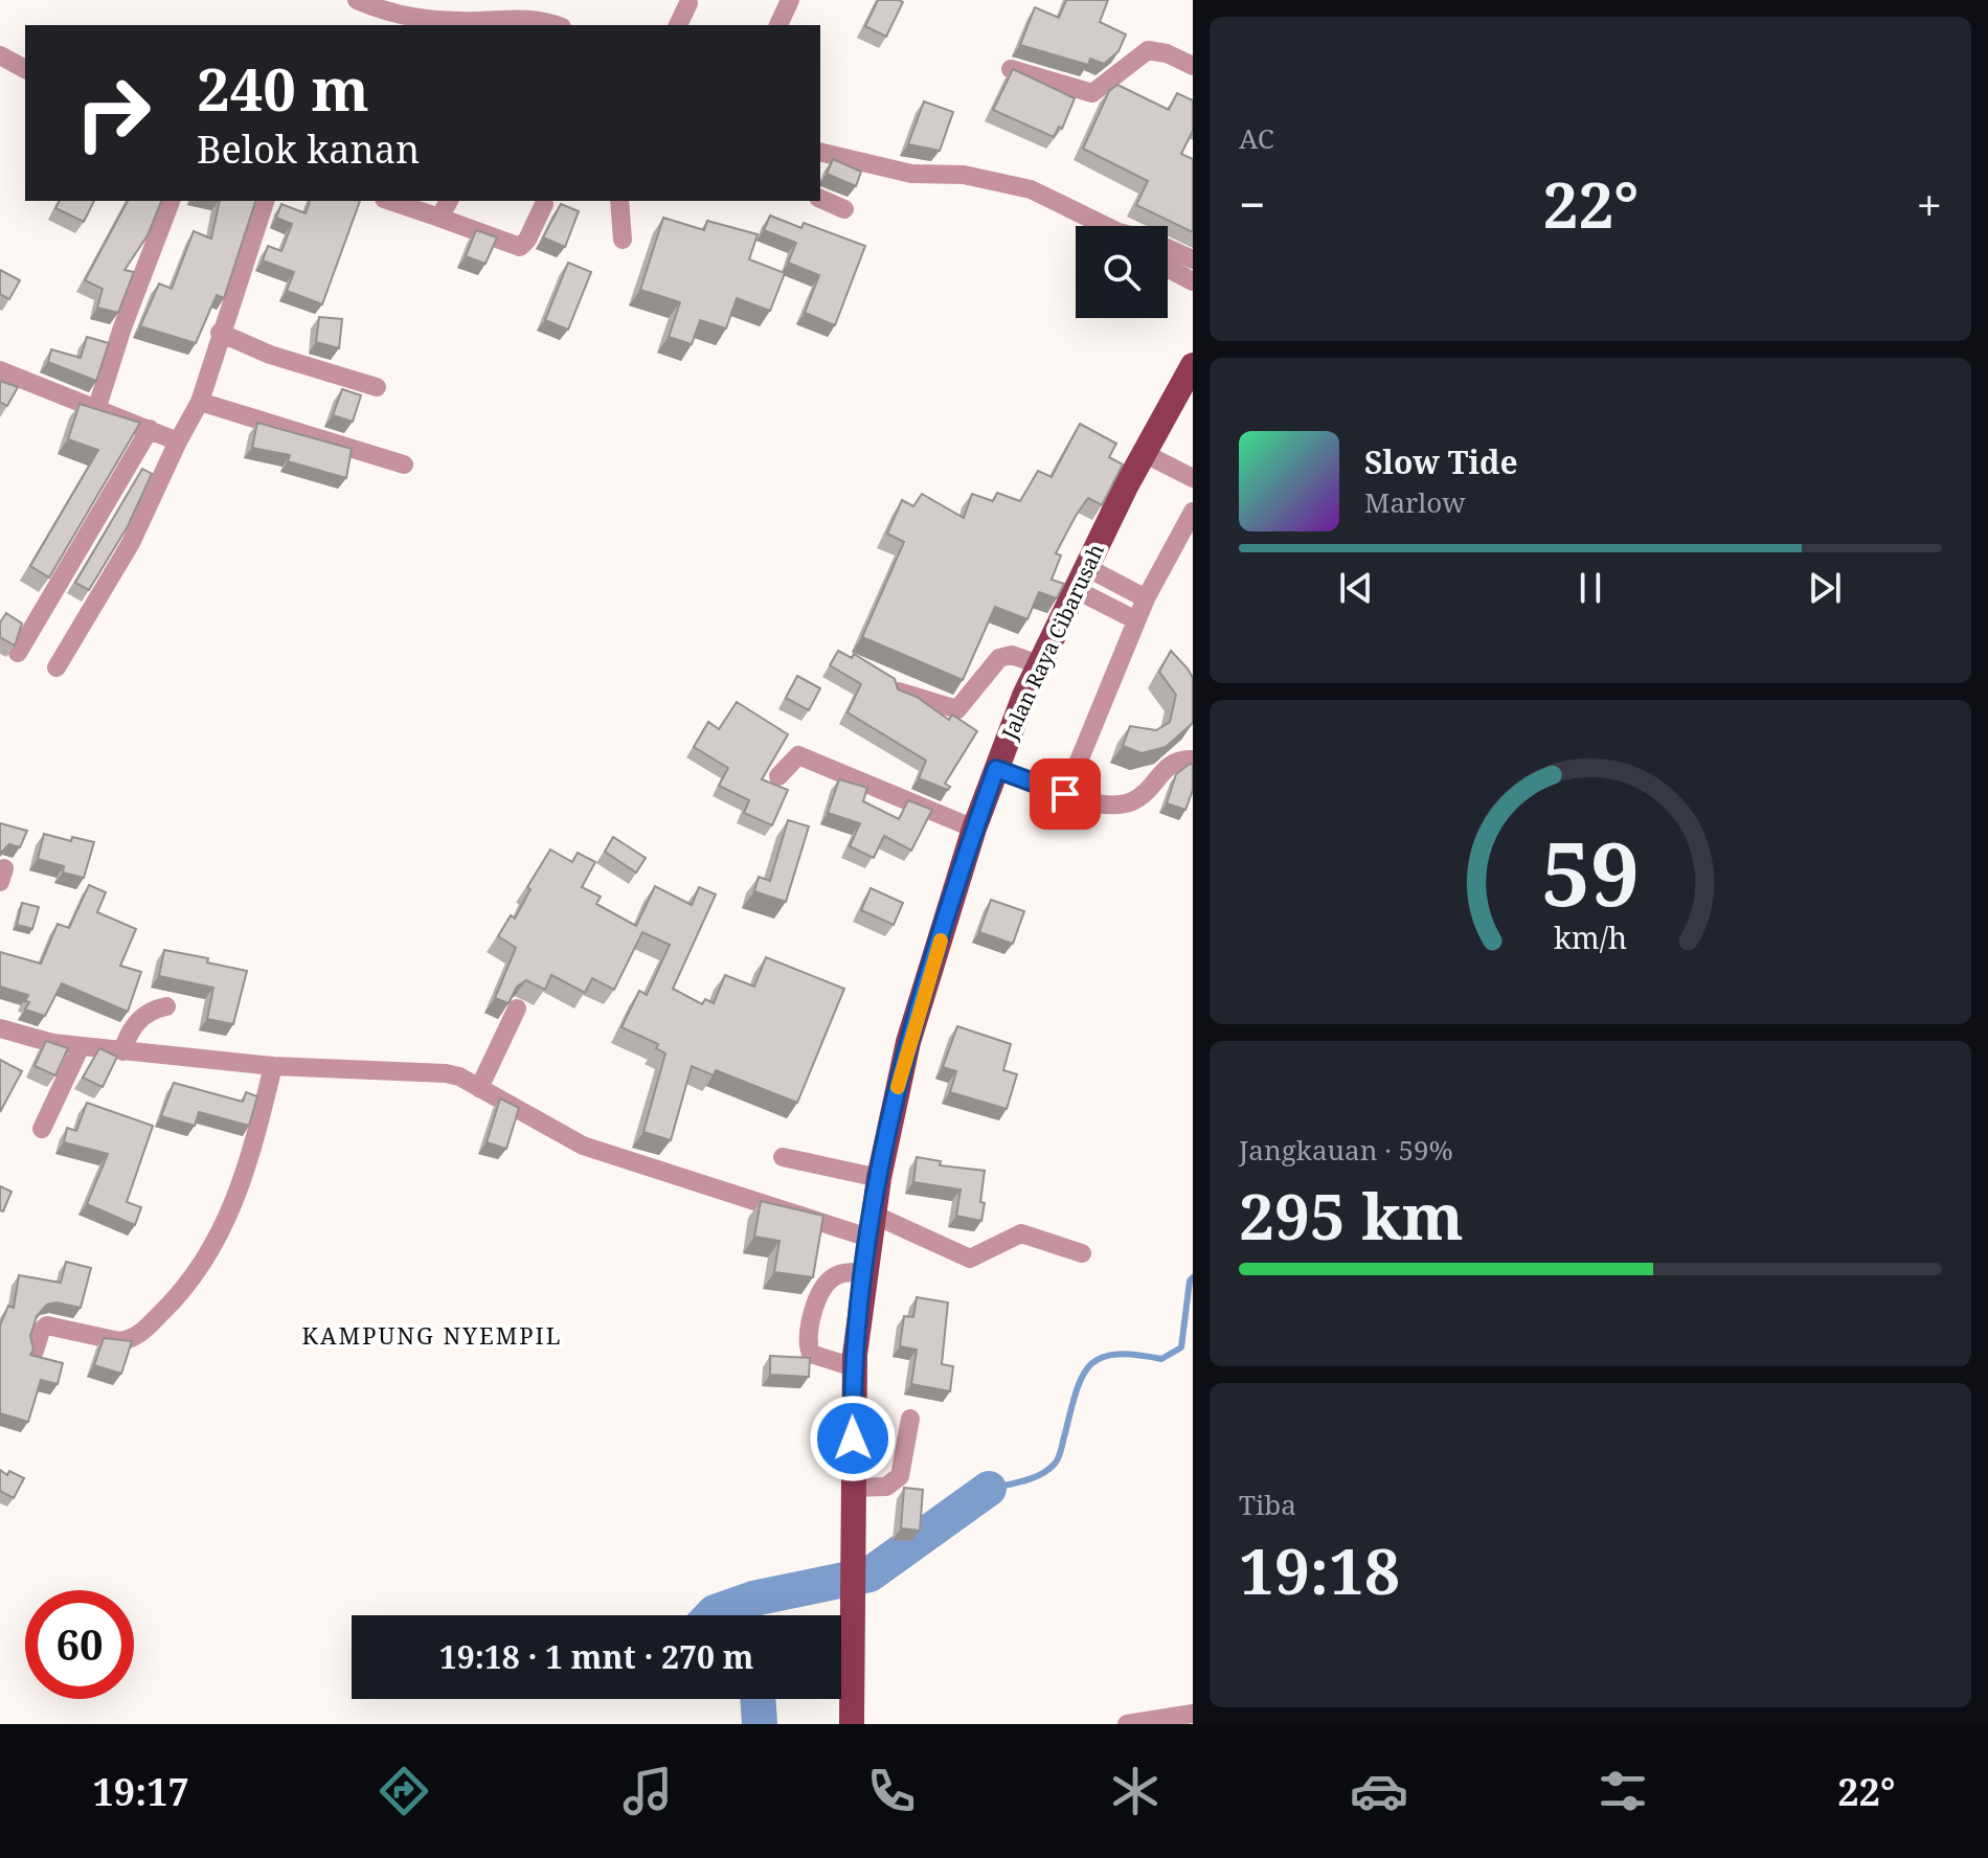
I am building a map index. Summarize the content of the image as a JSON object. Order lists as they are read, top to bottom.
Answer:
{
  "streets": {
    "main road": ["Jalan Raya Cibarusah"]
  },
  "districts": ["KAMPUNG NYEMPIL"],
  "page": {
    "tile": [
      "AC",
      ["Jangkauan · 59%", "295 km"],
      ["Tiba", "19:18"]
    ],
    "turn": ["240 m", "Belok kanan"],
    "heat": ["−", "22°", "+"],
    "song": ["Slow Tide", "Marlow"],
    "limit": "60",
    "trip": "19:18 · 1 mnt · 270 m",
    "tabs": ["19:17", "22°"],
    "gauge": ["59", "km/h"]
  }
}
